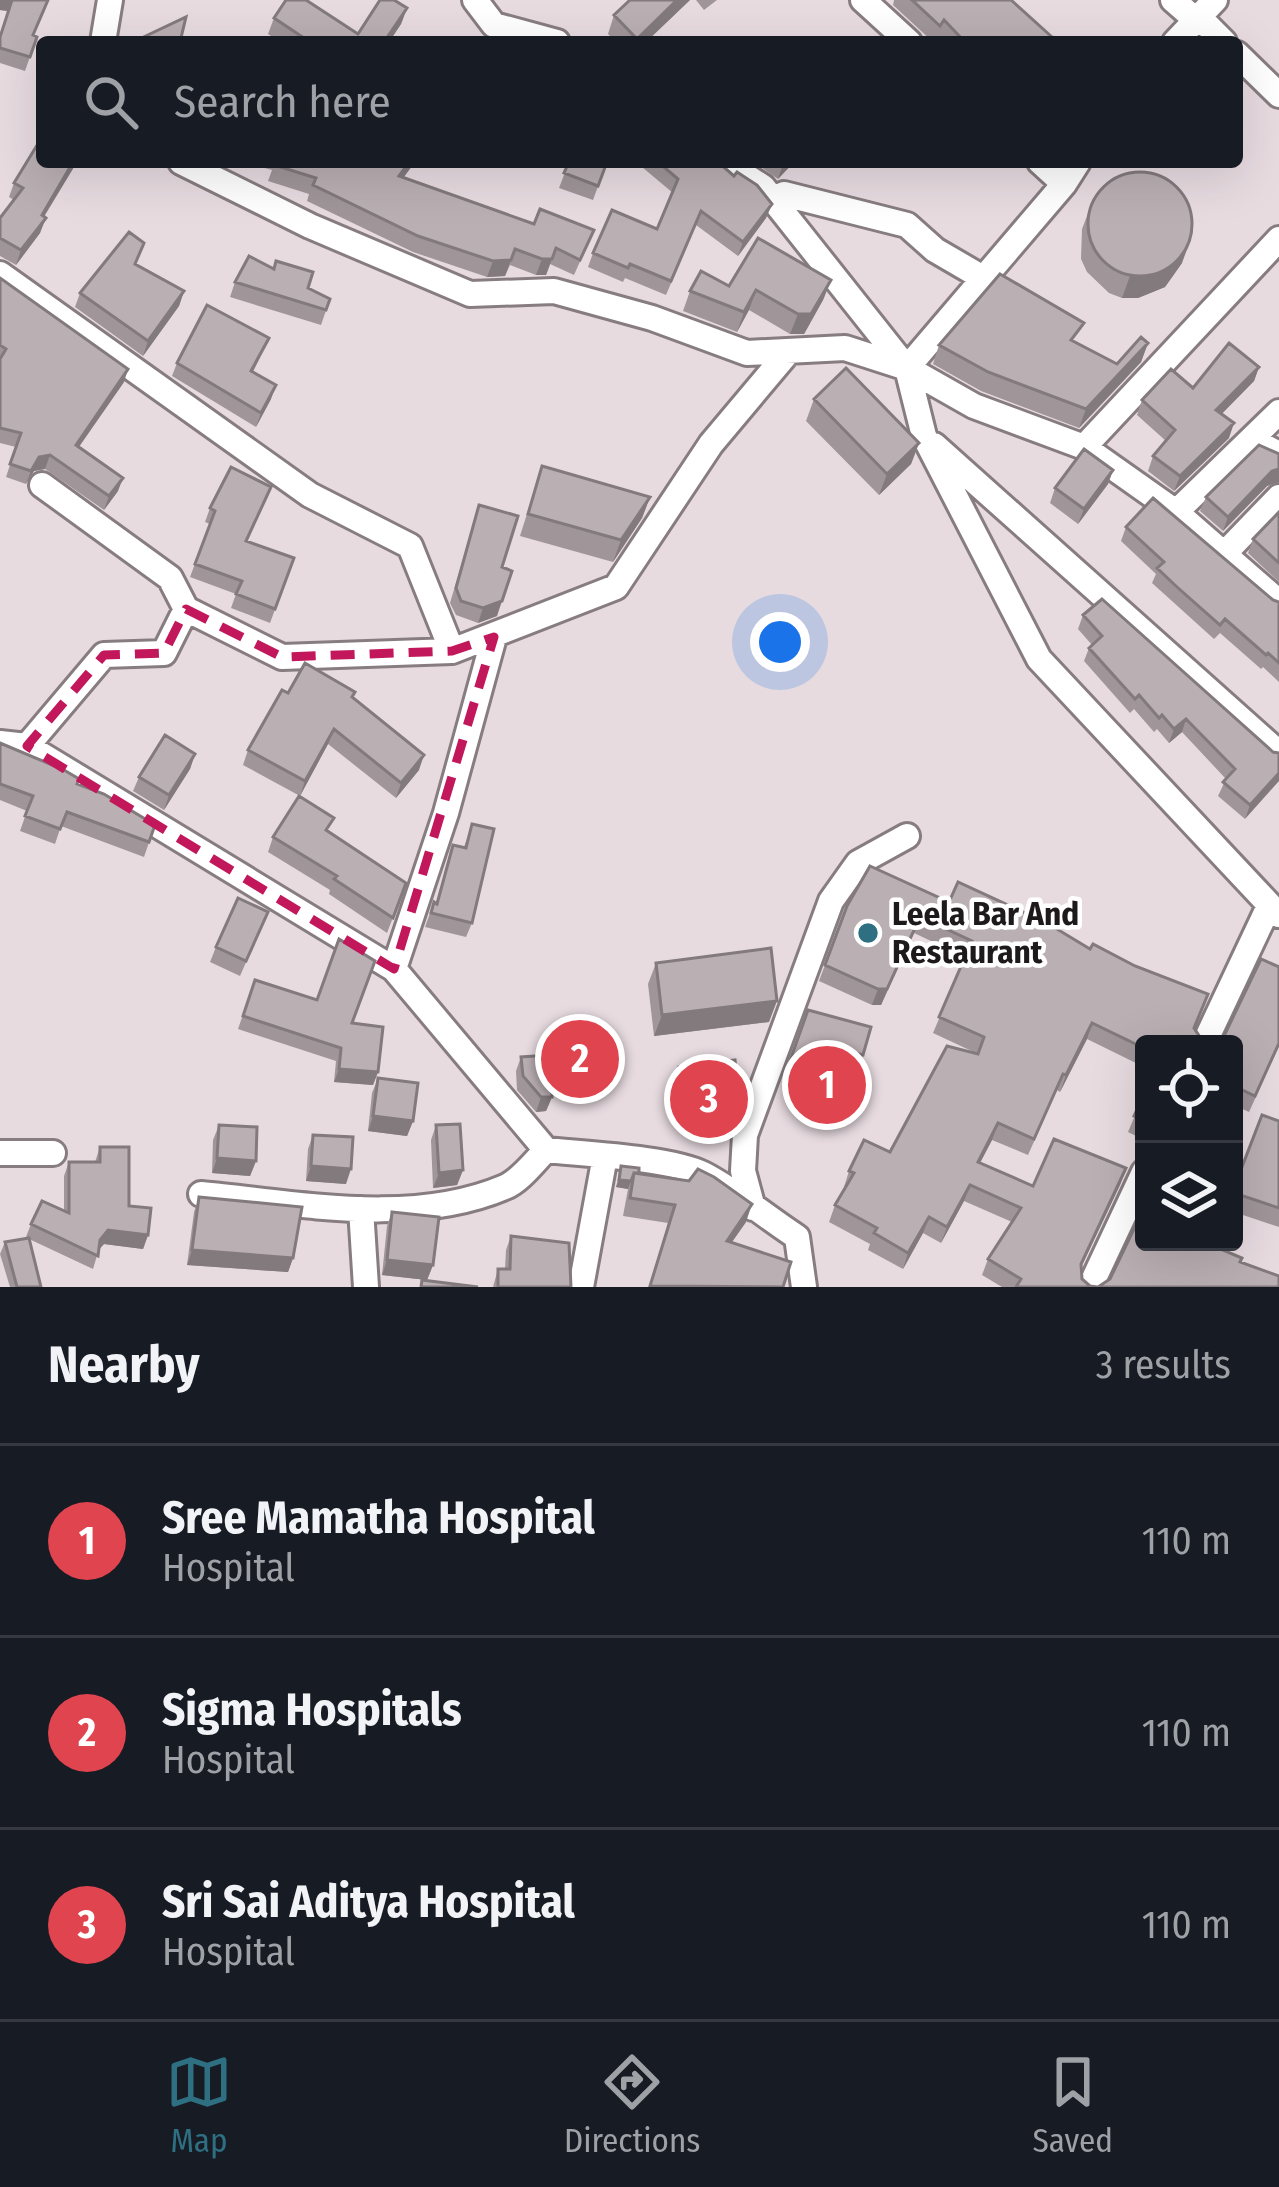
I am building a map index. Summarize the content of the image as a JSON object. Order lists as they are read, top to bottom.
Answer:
{
  "places": ["Leela Bar And Restaurant"],
  "page": {
    "search": "Search here",
    "pins": ["2", "1", "3"],
    "heading": ["Nearby", "3 results"],
    "list": [
      {
        "mark": "1",
        "name": "Sree Mamatha Hospital",
        "note": "Hospital",
        "value": "110 m"
      },
      {
        "mark": "2",
        "name": "Sigma Hospitals",
        "note": "Hospital",
        "value": "110 m"
      },
      {
        "mark": "3",
        "name": "Sri Sai Aditya Hospital",
        "note": "Hospital",
        "value": "110 m"
      }
    ],
    "nav": ["Map", "Directions", "Saved"]
  }
}
